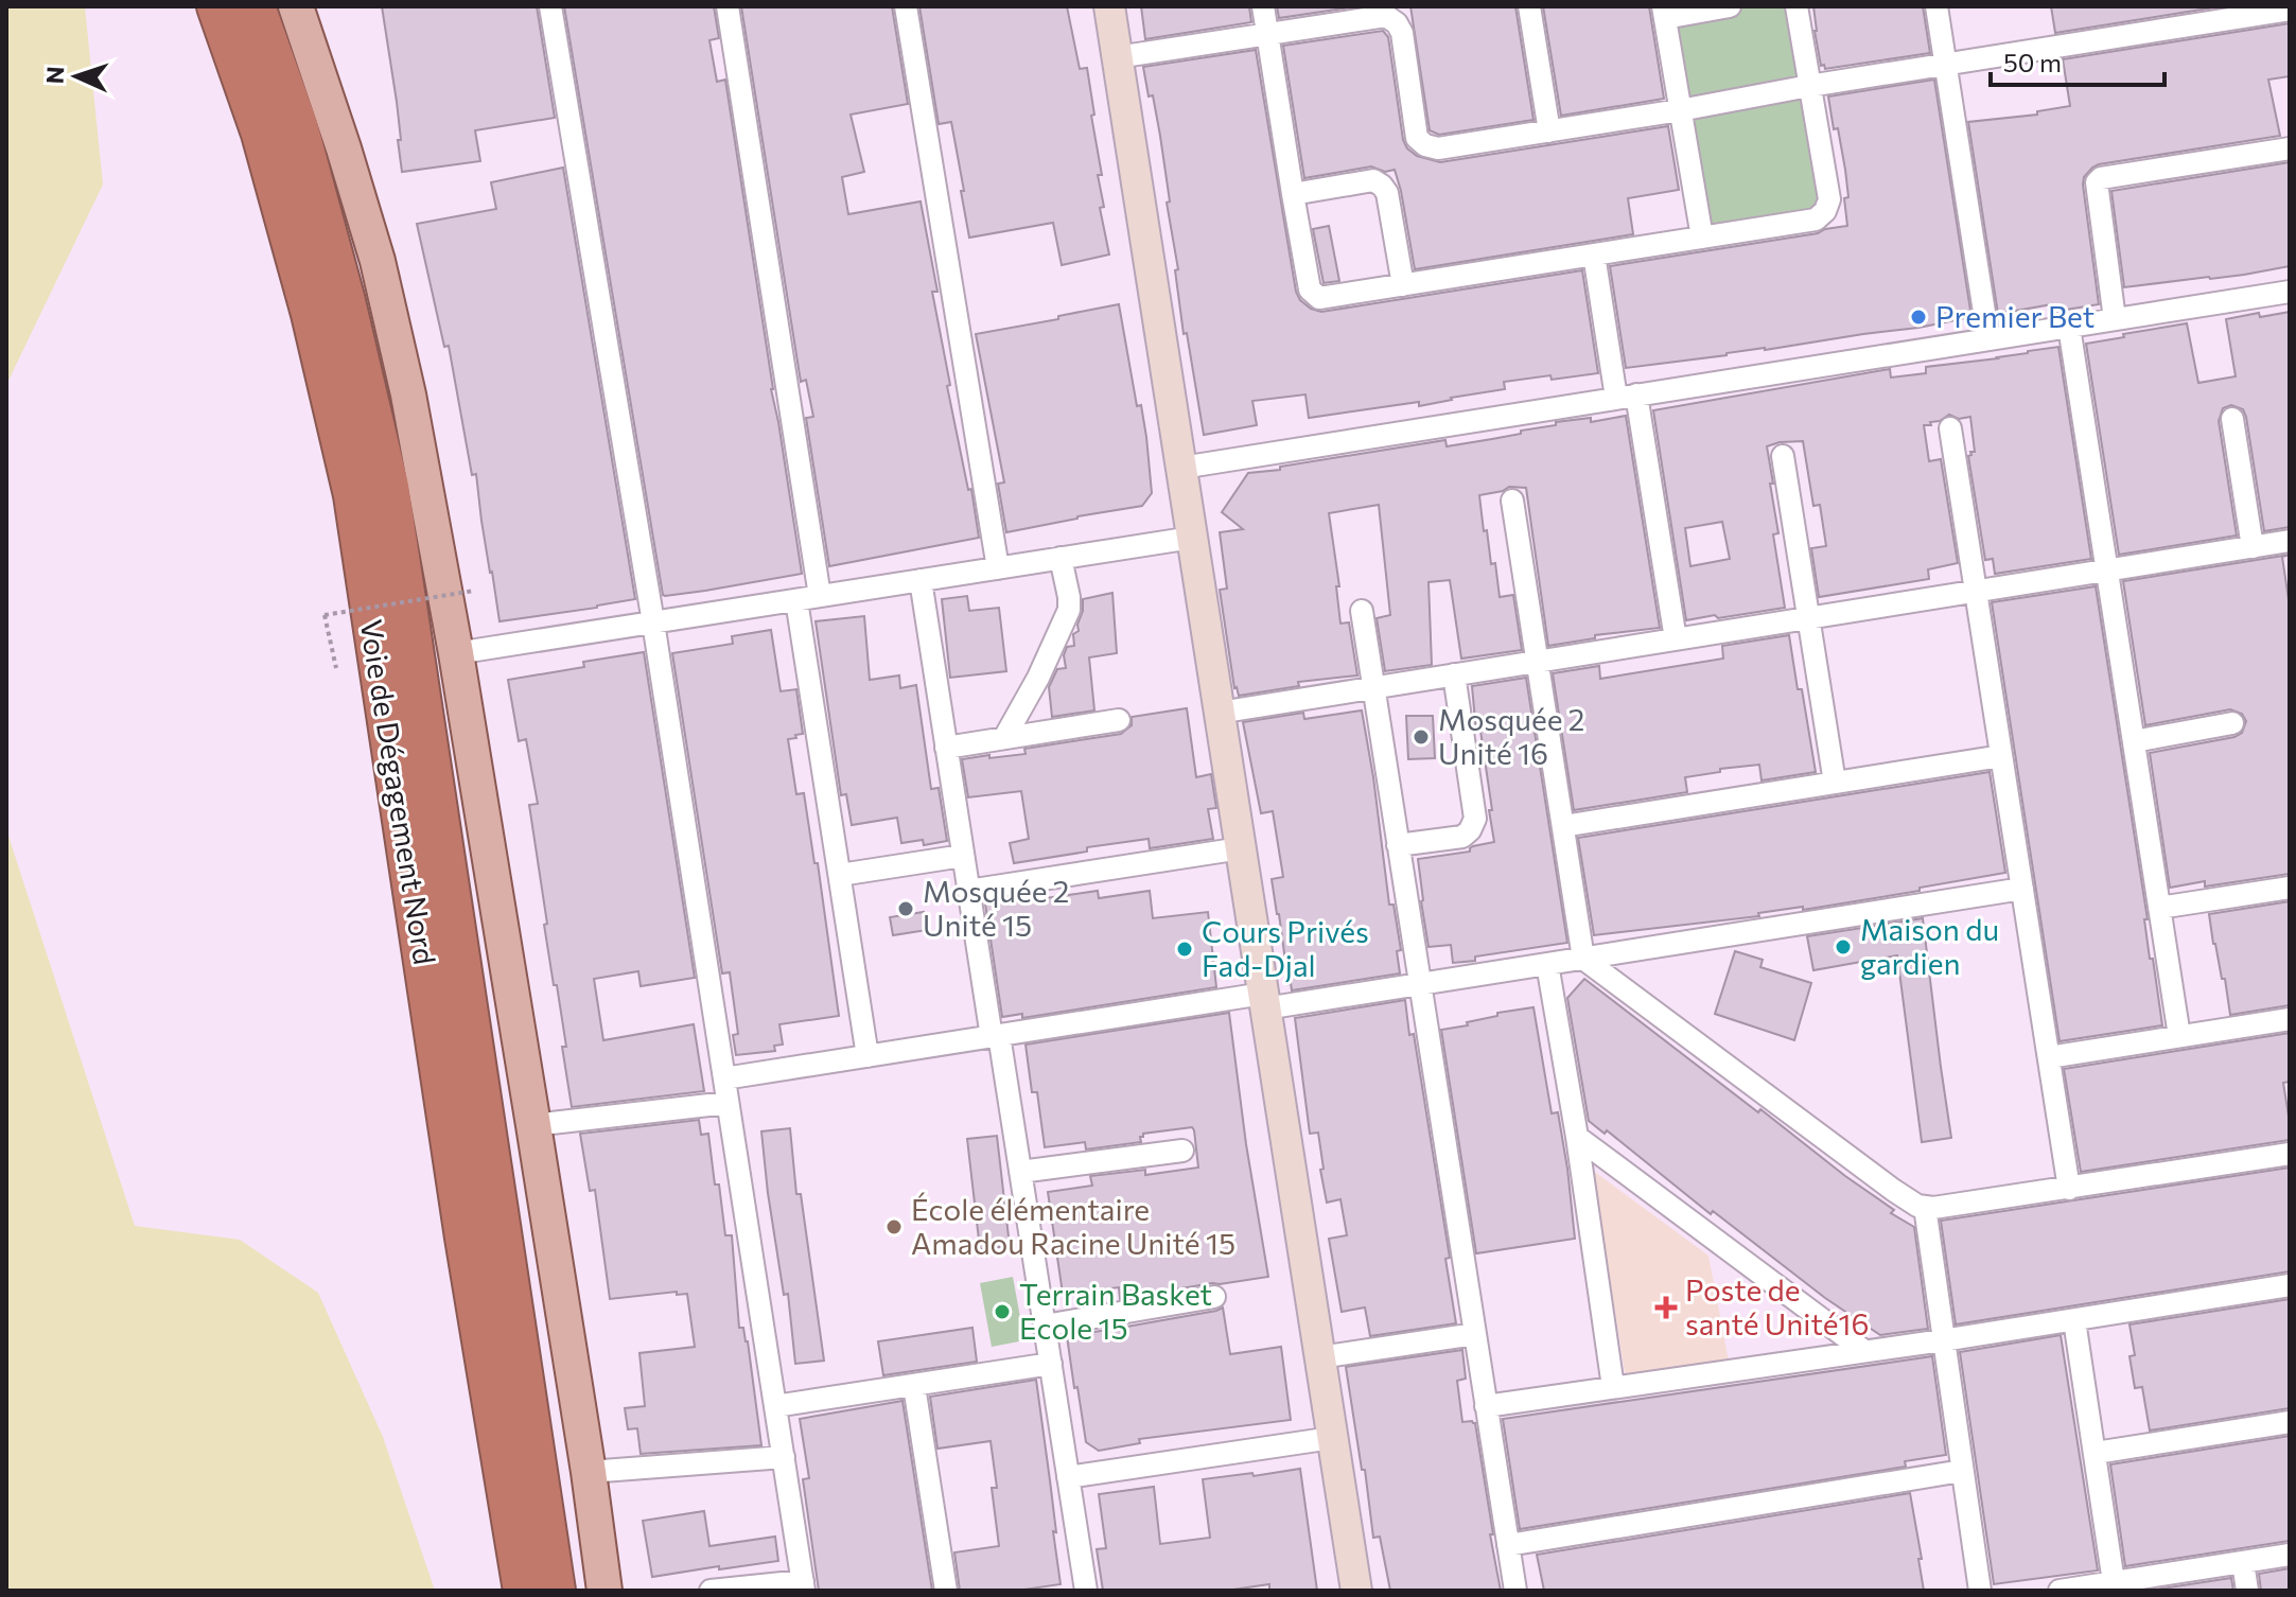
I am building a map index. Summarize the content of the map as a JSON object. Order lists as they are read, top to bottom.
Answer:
{
  "streets": {
    "highway": ["Voie de Dégagement Nord"]
  },
  "places": {
    "other": [
      "Premier Bet",
      "Mosquée 2 Unité 16",
      "Mosquée 2 Unité 15",
      "Maison du gardien",
      "Cours Privés Fad-Djal",
      "École élémentaire Amadou Racine Unité 15",
      "Terrain Basket Ecole 15"
    ],
    "health": ["Poste de santé Unité16"]
  },
  "scale_bar": "50 m",
  "north": "left"
}
